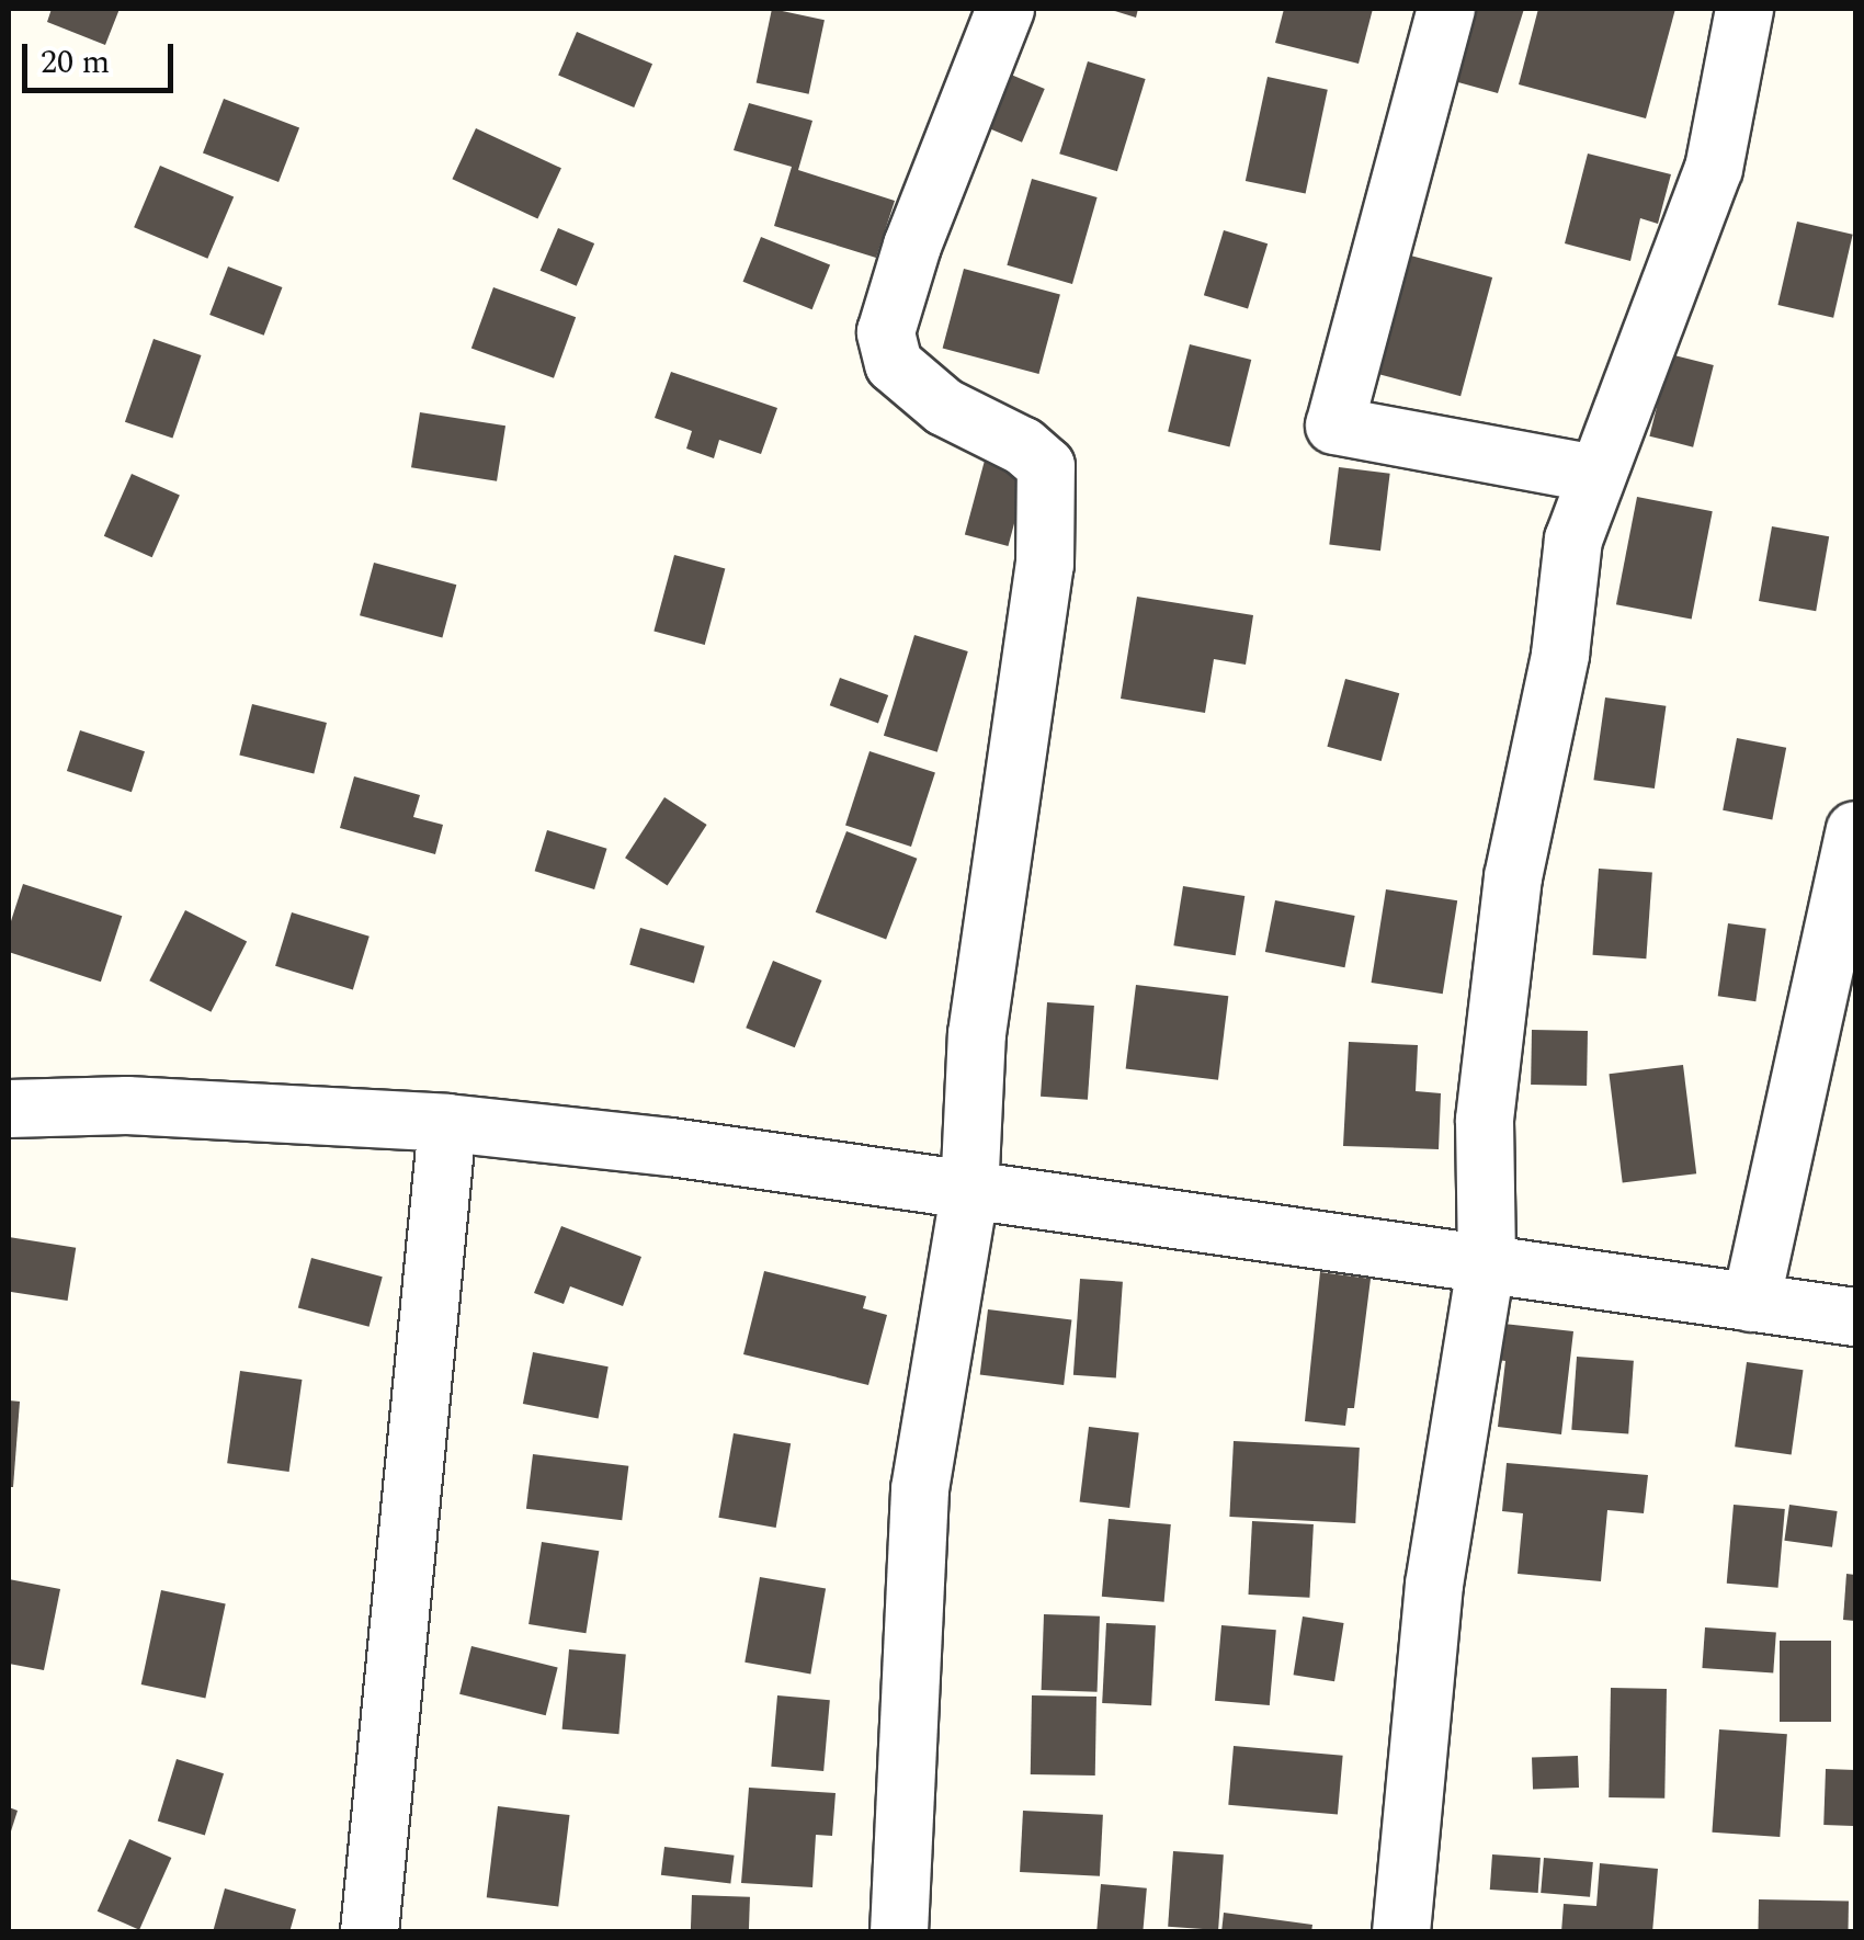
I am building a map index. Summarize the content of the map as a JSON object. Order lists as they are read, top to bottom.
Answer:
{
  "scale_bar": "20 m"
}
